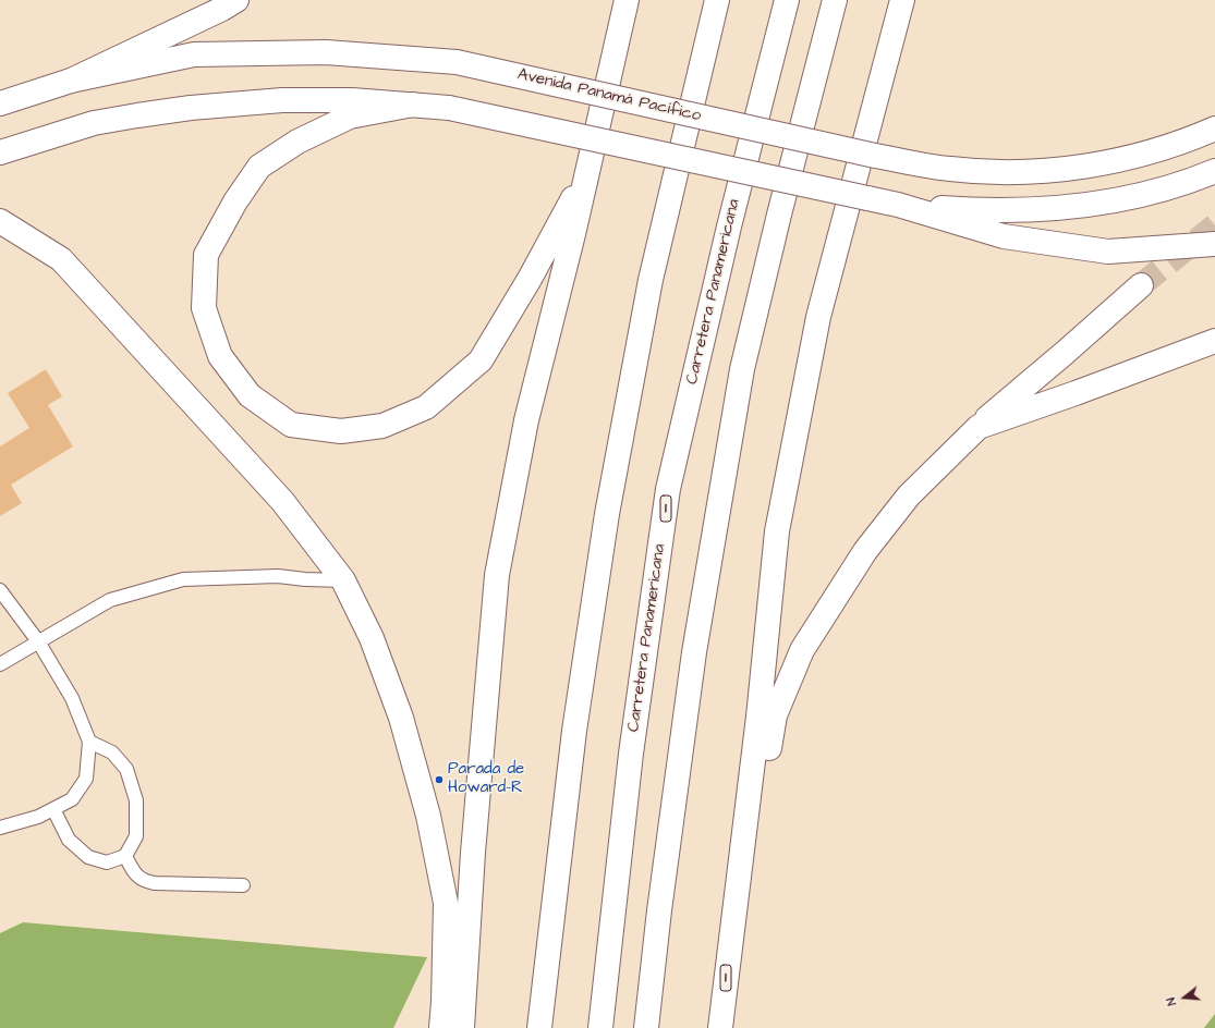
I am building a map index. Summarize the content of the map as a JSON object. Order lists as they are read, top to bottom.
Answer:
{
  "streets": {
    "main road": ["Avenida Panamá Pacífico", "Carretera Panamericana", "1"]
  },
  "places": ["Parada de Howard-R"],
  "north": "left"
}
